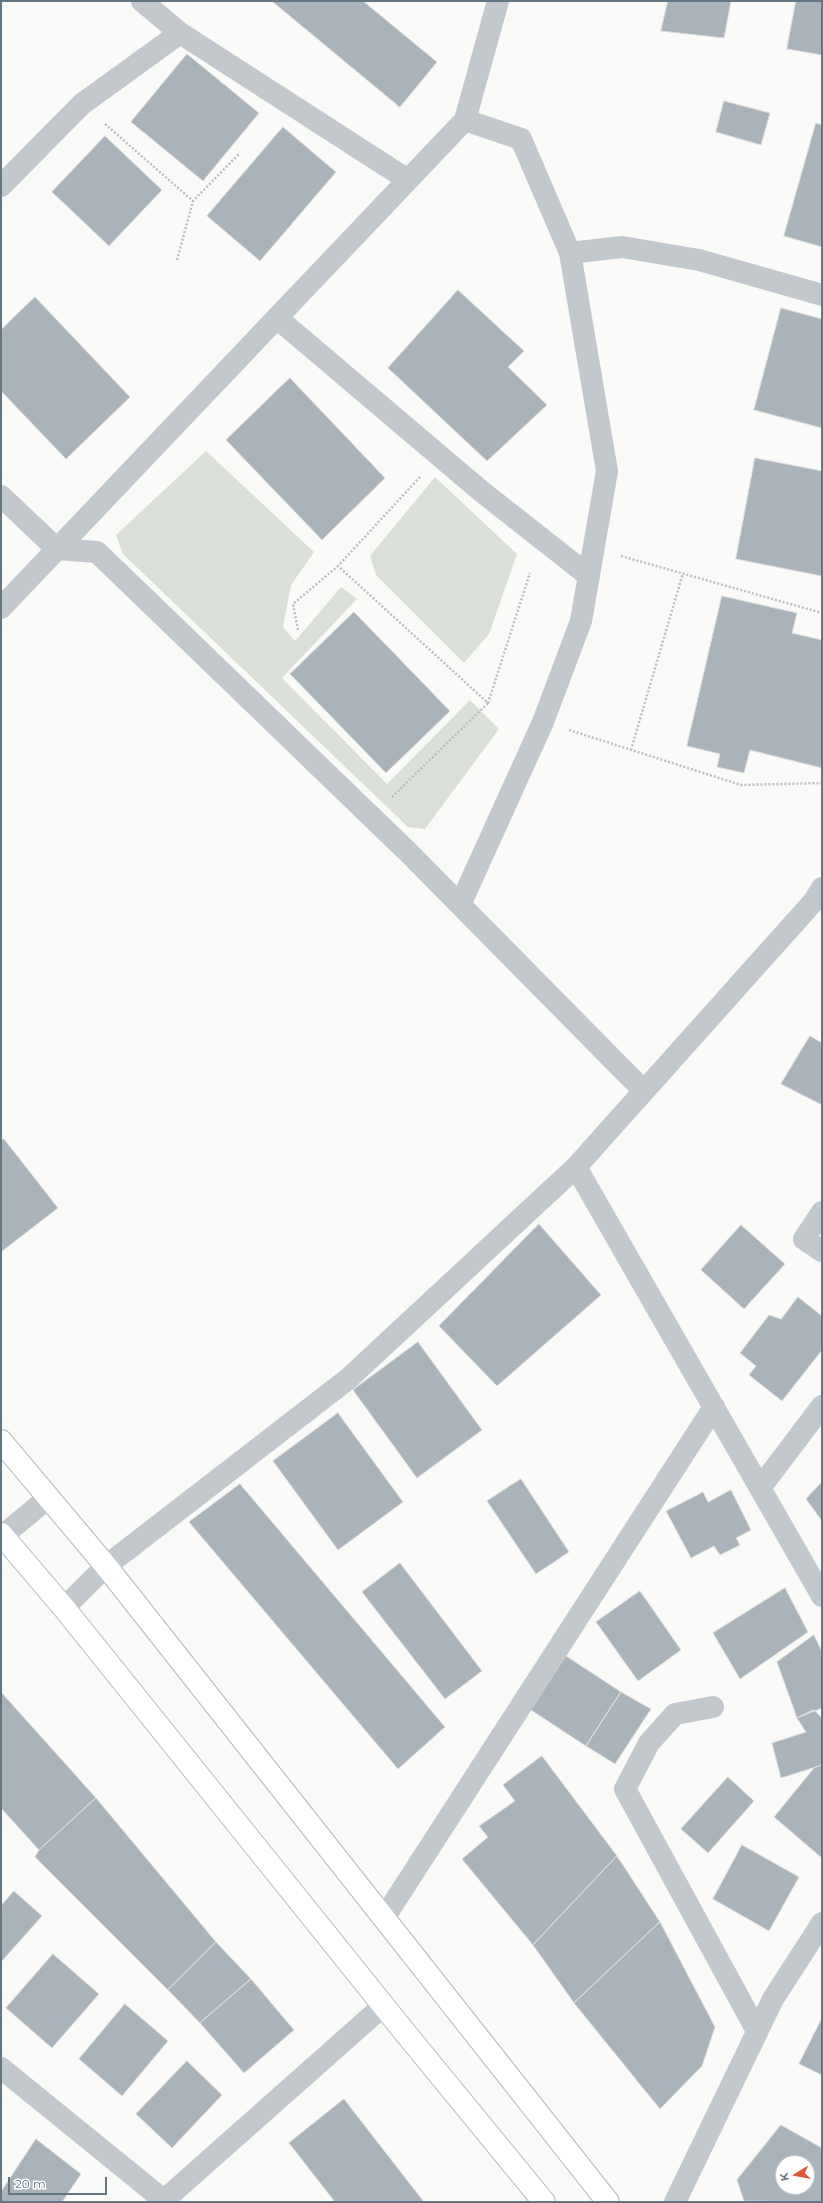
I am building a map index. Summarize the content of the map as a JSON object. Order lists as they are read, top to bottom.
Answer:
{
  "scale_bar": "20 m",
  "north": "left"
}
